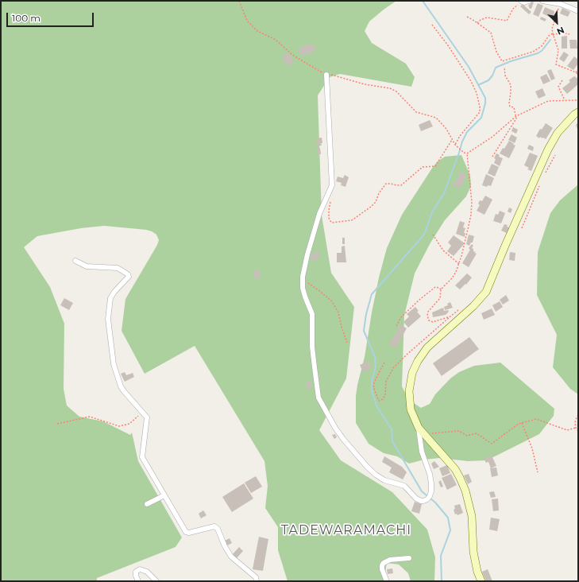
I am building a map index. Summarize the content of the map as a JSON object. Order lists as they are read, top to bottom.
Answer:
{
  "districts": ["TADEWARAMACHI"],
  "scale_bar": "100 m",
  "north": "bottom right"
}
